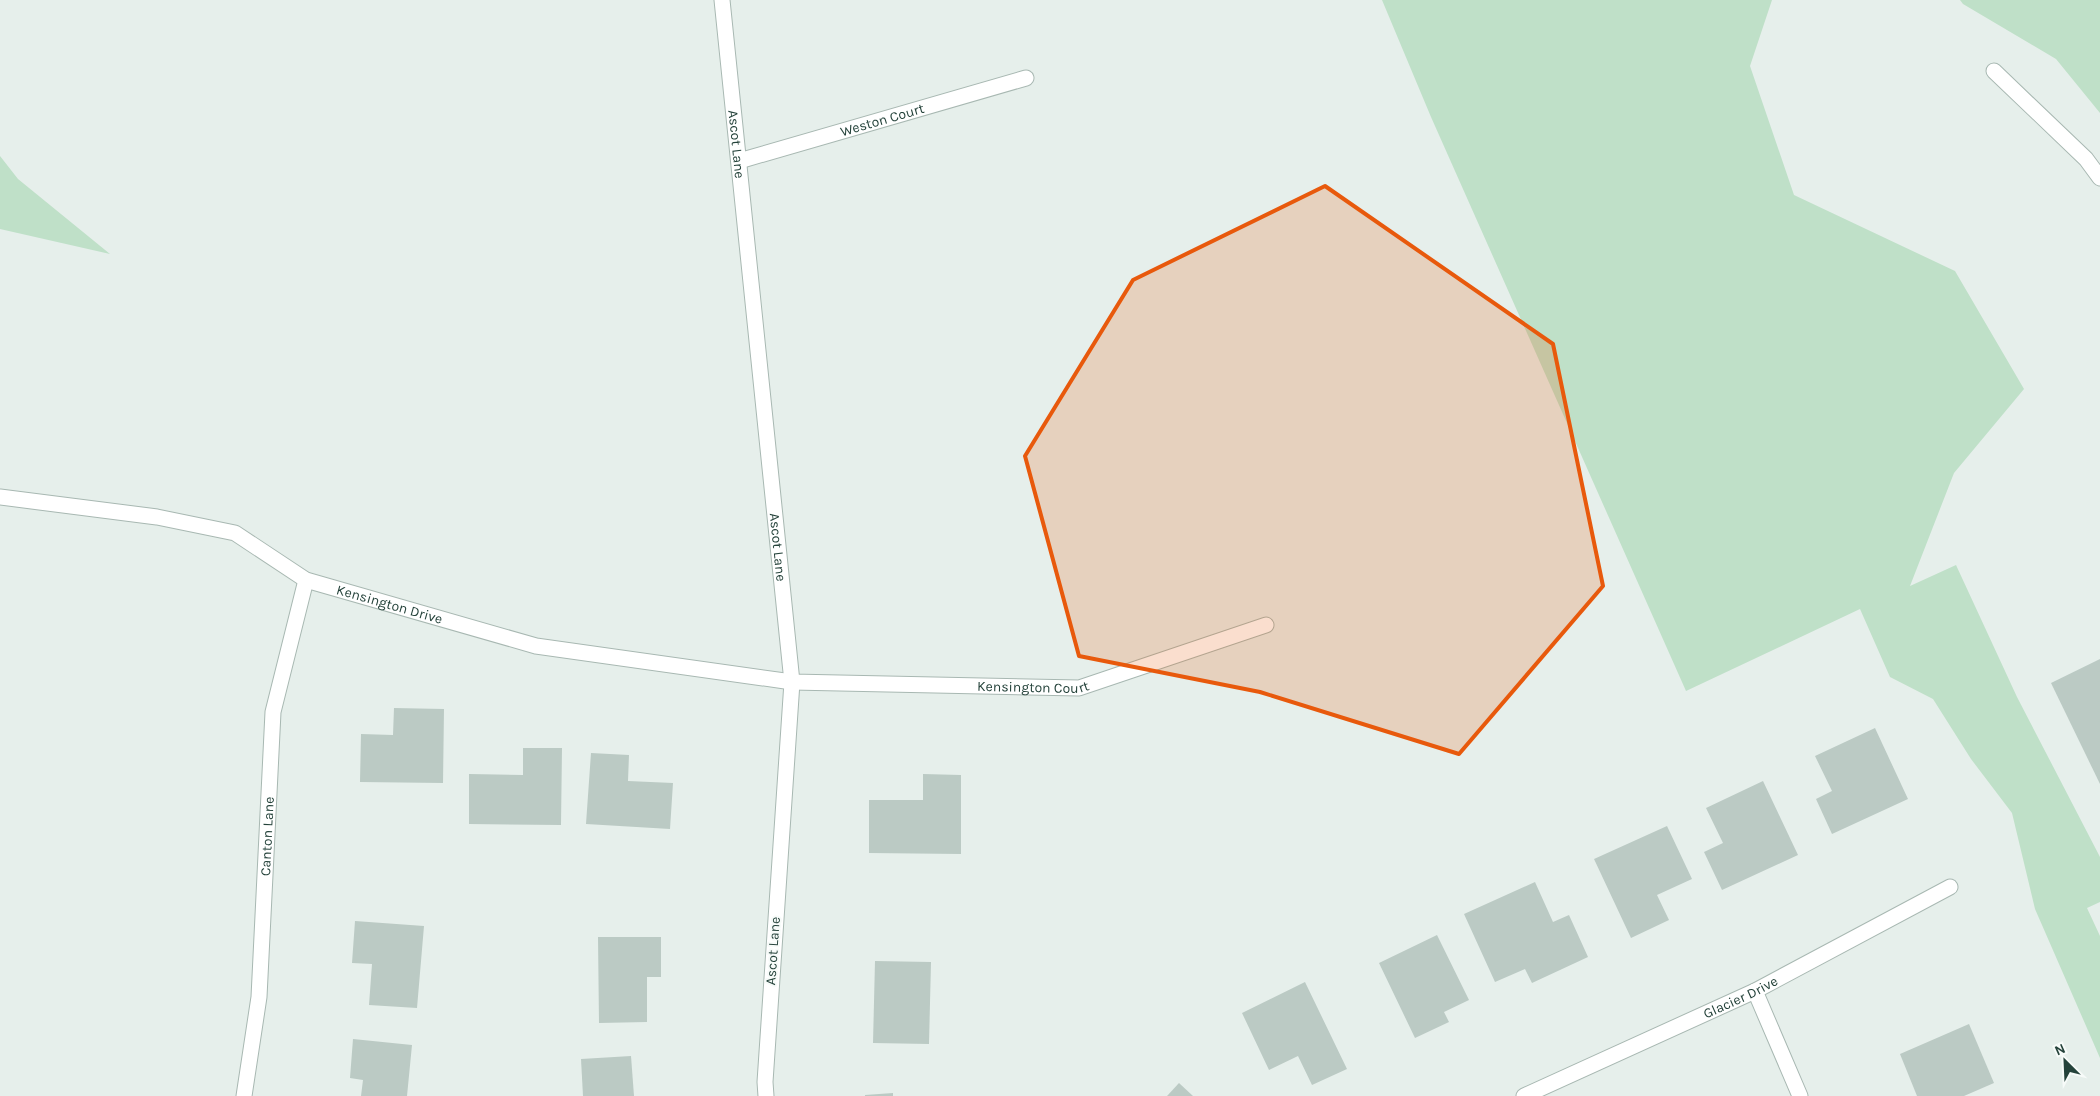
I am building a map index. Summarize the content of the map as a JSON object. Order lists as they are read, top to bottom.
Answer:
{
  "streets": {
    "street": [
      "Weston Court",
      "Ascot Lane",
      "Kensington Drive",
      "Kensington Court",
      "Canton Lane",
      "Glacier Drive"
    ]
  },
  "crossings": [
    ["Weston Court", "Ascot Lane"],
    ["Ascot Lane", "Kensington Drive"],
    ["Ascot Lane", "Kensington Court"],
    ["Kensington Drive", "Kensington Court"],
    ["Kensington Drive", "Canton Lane"]
  ],
  "north": "top left"
}
